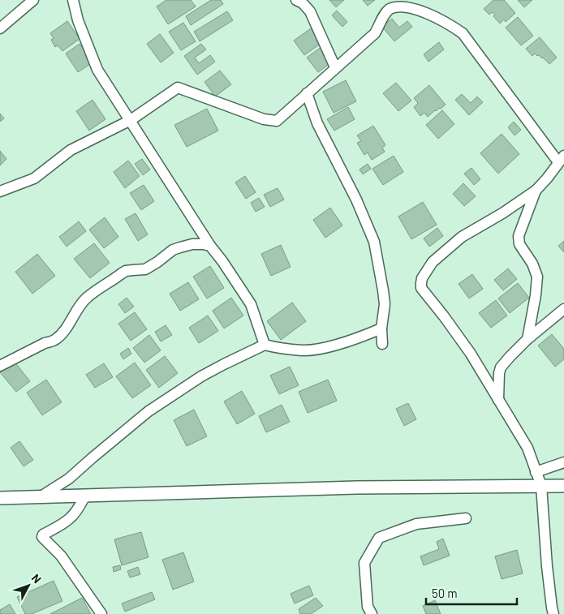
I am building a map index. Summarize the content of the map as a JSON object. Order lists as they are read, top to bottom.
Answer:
{
  "scale_bar": "50 m",
  "north": "top right"
}
